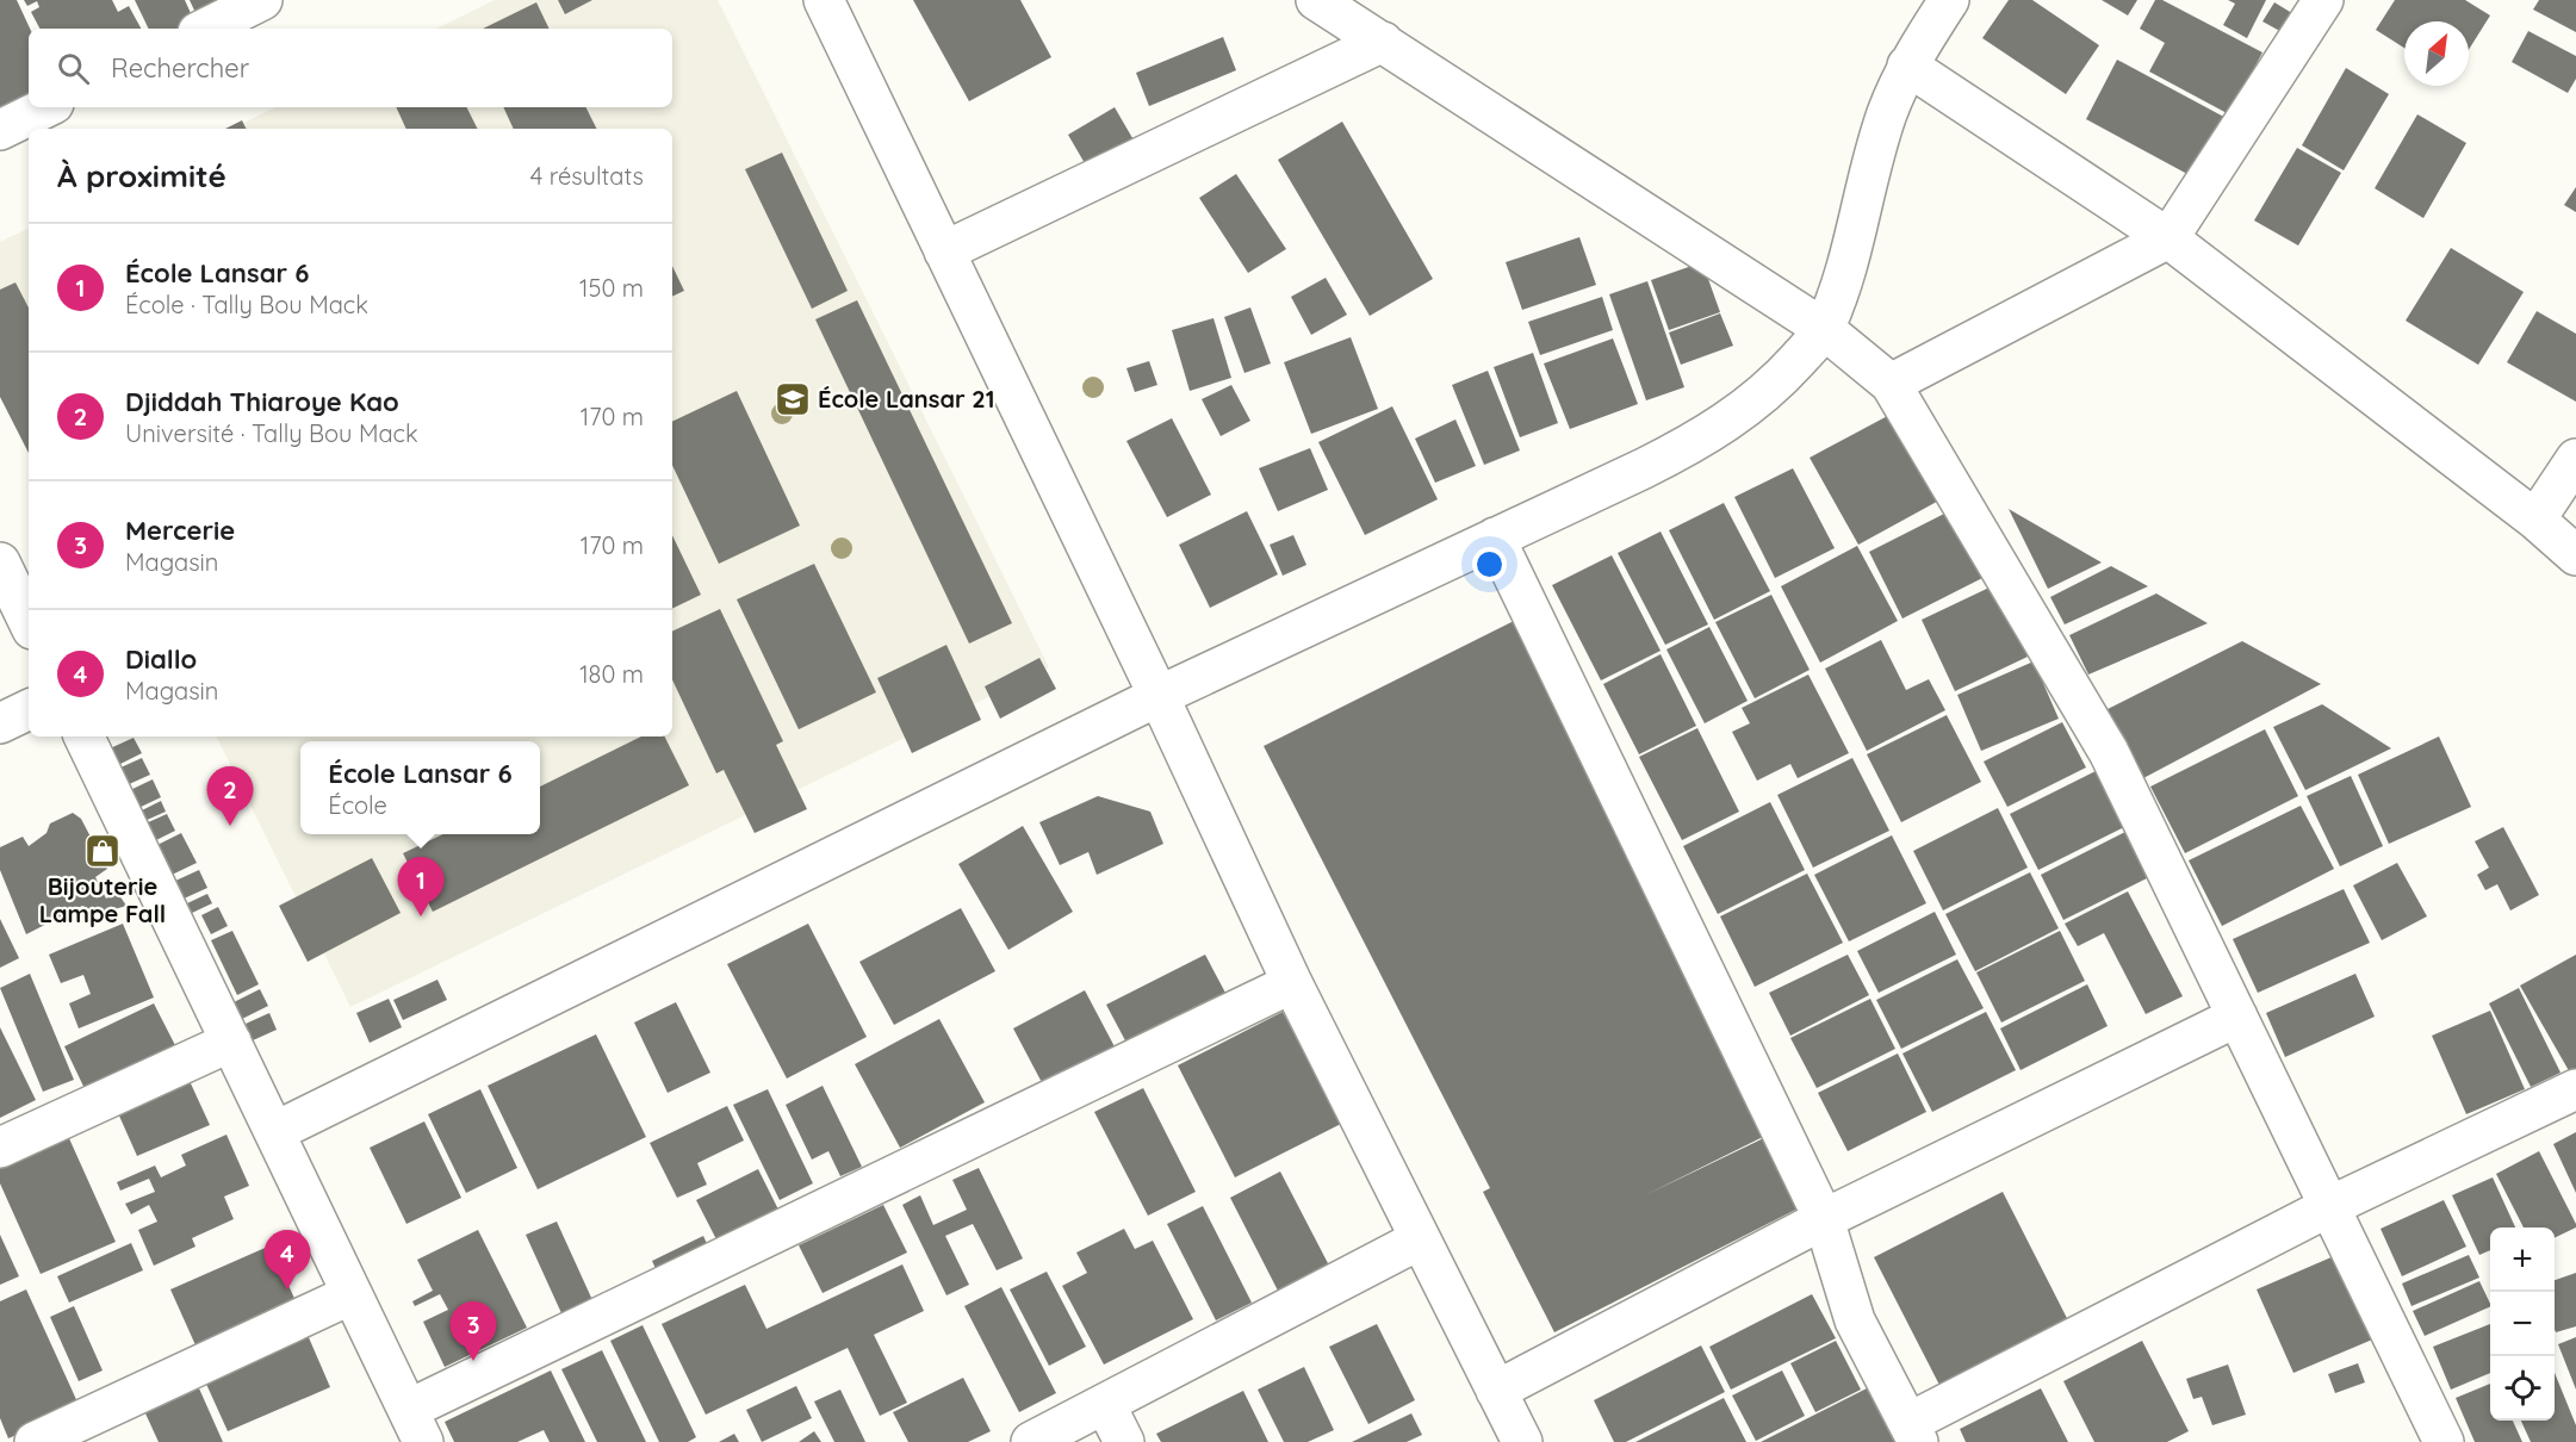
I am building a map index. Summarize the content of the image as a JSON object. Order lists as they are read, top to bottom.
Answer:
{
  "places": {
    "school or university": ["École Lansar 21"],
    "shop": ["Bijouterie Lampe Fall"]
  },
  "north": "top right",
  "page": {
    "search": "Rechercher",
    "heading": ["À proximité", "4 résultats"],
    "list": [
      {
        "mark": "1",
        "name": "École Lansar 6",
        "note": "École · Tally Bou Mack",
        "value": "150 m"
      },
      {
        "mark": "2",
        "name": "Djiddah Thiaroye Kao",
        "note": "Université · Tally Bou Mack",
        "value": "170 m"
      },
      {
        "mark": "3",
        "name": "Mercerie",
        "note": "Magasin",
        "value": "170 m"
      },
      {
        "mark": "4",
        "name": "Diallo",
        "note": "Magasin",
        "value": "180 m"
      }
    ],
    "popup": ["École Lansar 6", "École"],
    "pins": [
      "2",
      "1",
      "4",
      "3"
    ],
    "map_buttons": ["+", "−"]
  }
}
